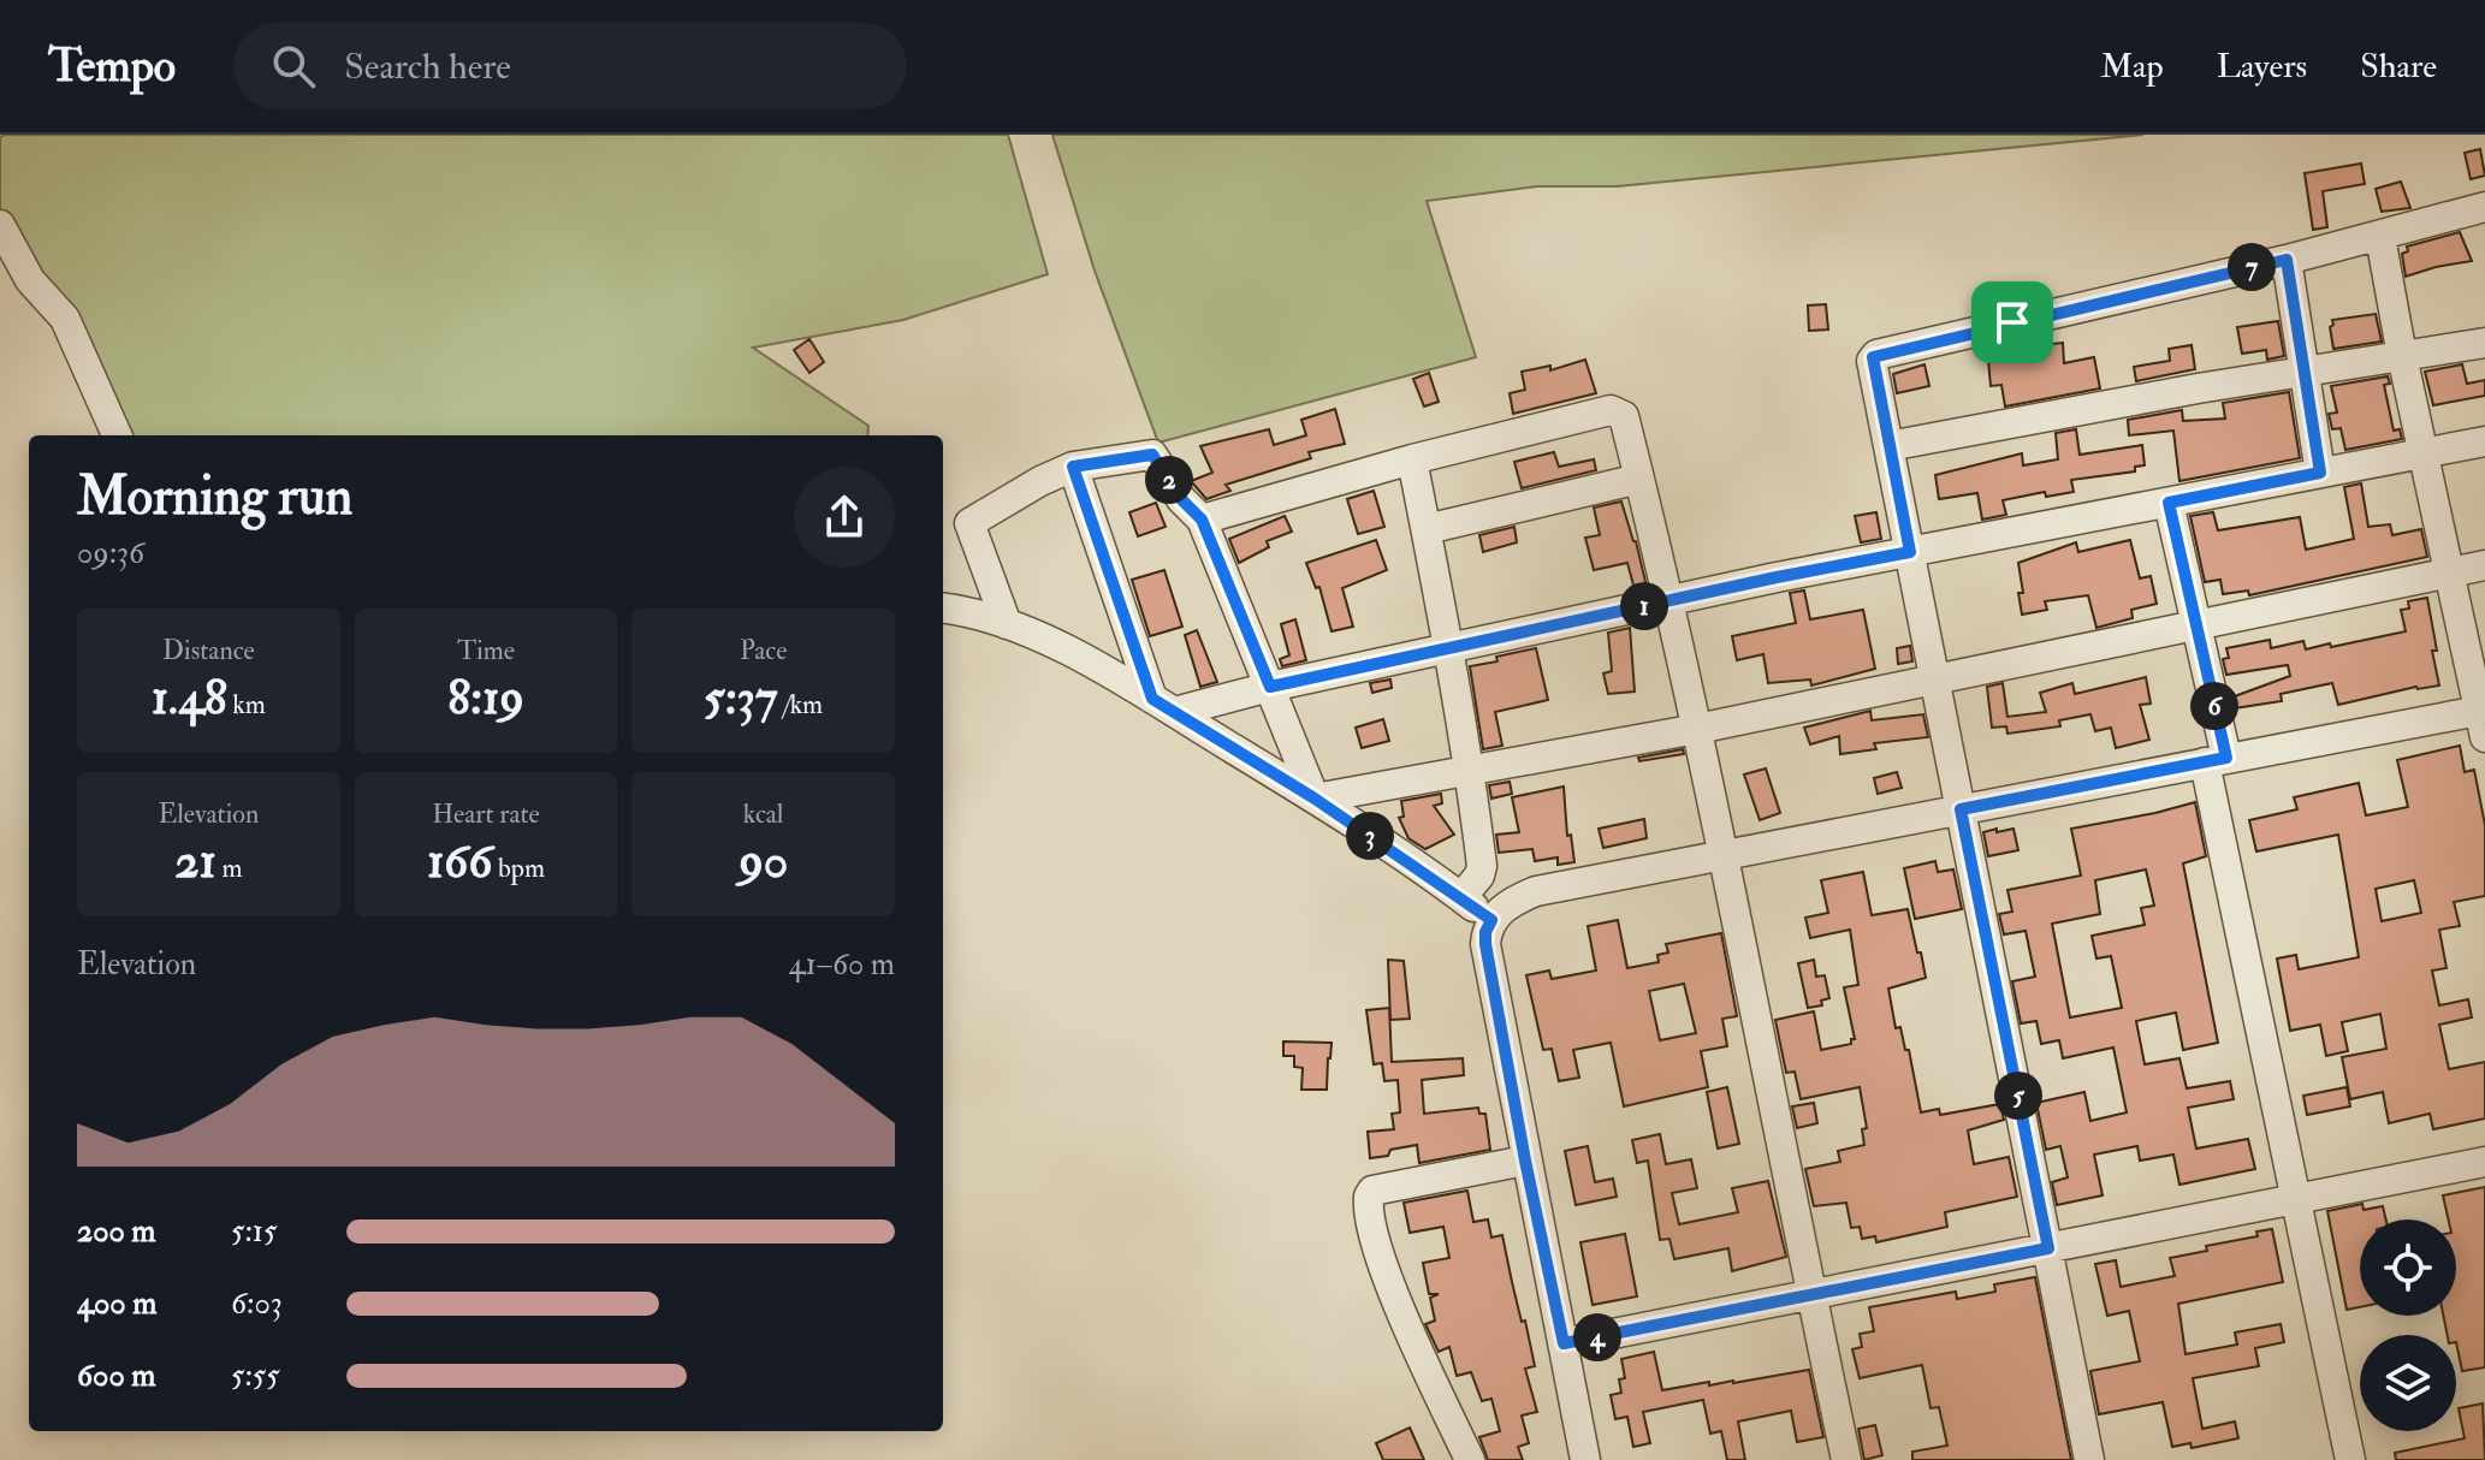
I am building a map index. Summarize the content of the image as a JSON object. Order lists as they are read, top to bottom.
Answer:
{
  "page": {
    "header": "Tempo",
    "search": "Search here",
    "nav": ["Map", "Layers", "Share"],
    "pins": [
      "7",
      "2",
      "1",
      "6",
      "3",
      "5",
      "4"
    ],
    "heading": ["Morning run", "09:36"],
    "stats": [
      ["Distance", "1.48 km"],
      ["Time", "8:19"],
      ["Pace", "5:37 /km"],
      ["Elevation", "21 m"],
      ["Heart rate", "166 bpm"],
      ["kcal", "90"]
    ],
    "chart": ["Elevation", "41–60 m"],
    "list": [
      {
        "name": "200 m",
        "note": "5:15"
      },
      {
        "name": "400 m",
        "note": "6:03"
      },
      {
        "name": "600 m",
        "note": "5:55"
      }
    ]
  }
}
